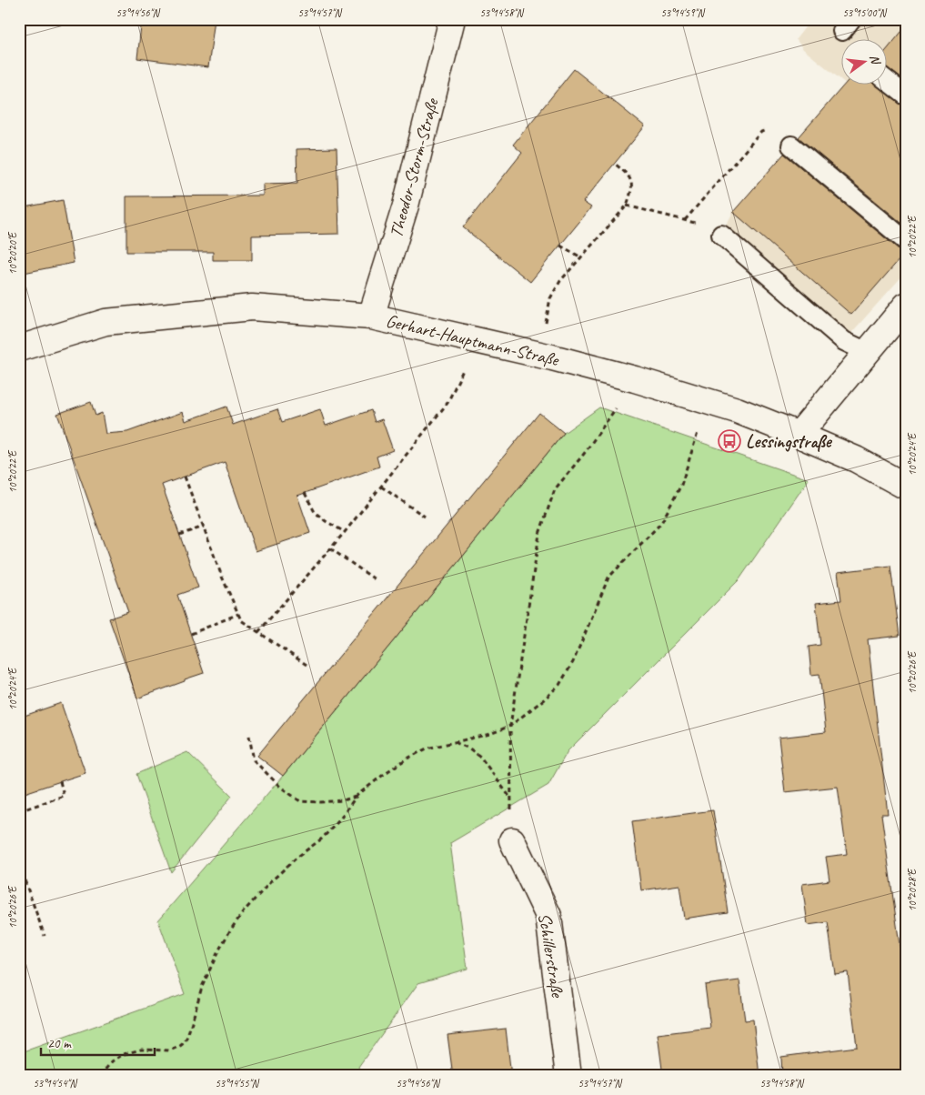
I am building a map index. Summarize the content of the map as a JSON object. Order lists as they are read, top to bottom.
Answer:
{
  "streets": {
    "street": ["Theodor-Storm-Straße", "Gerhart-Hauptmann-Straße", "Schillerstraße"]
  },
  "crossings": [
    ["Theodor-Storm-Straße", "Gerhart-Hauptmann-Straße"]
  ],
  "places": {
    "bus stop": ["Lessingstraße"]
  },
  "scale_bar": "20 m",
  "north": "right",
  "coordinates": [
    "53°14'56\"N",
    "53°14'57\"N",
    "53°14'58\"N",
    "53°14'59\"N",
    "53°15'00\"N",
    "10°20'22\"E",
    "10°20'20\"E",
    "10°20'24\"E",
    "10°20'26\"E",
    "10°20'28\"E",
    "53°14'54\"N",
    "53°14'55\"N"
  ]
}
